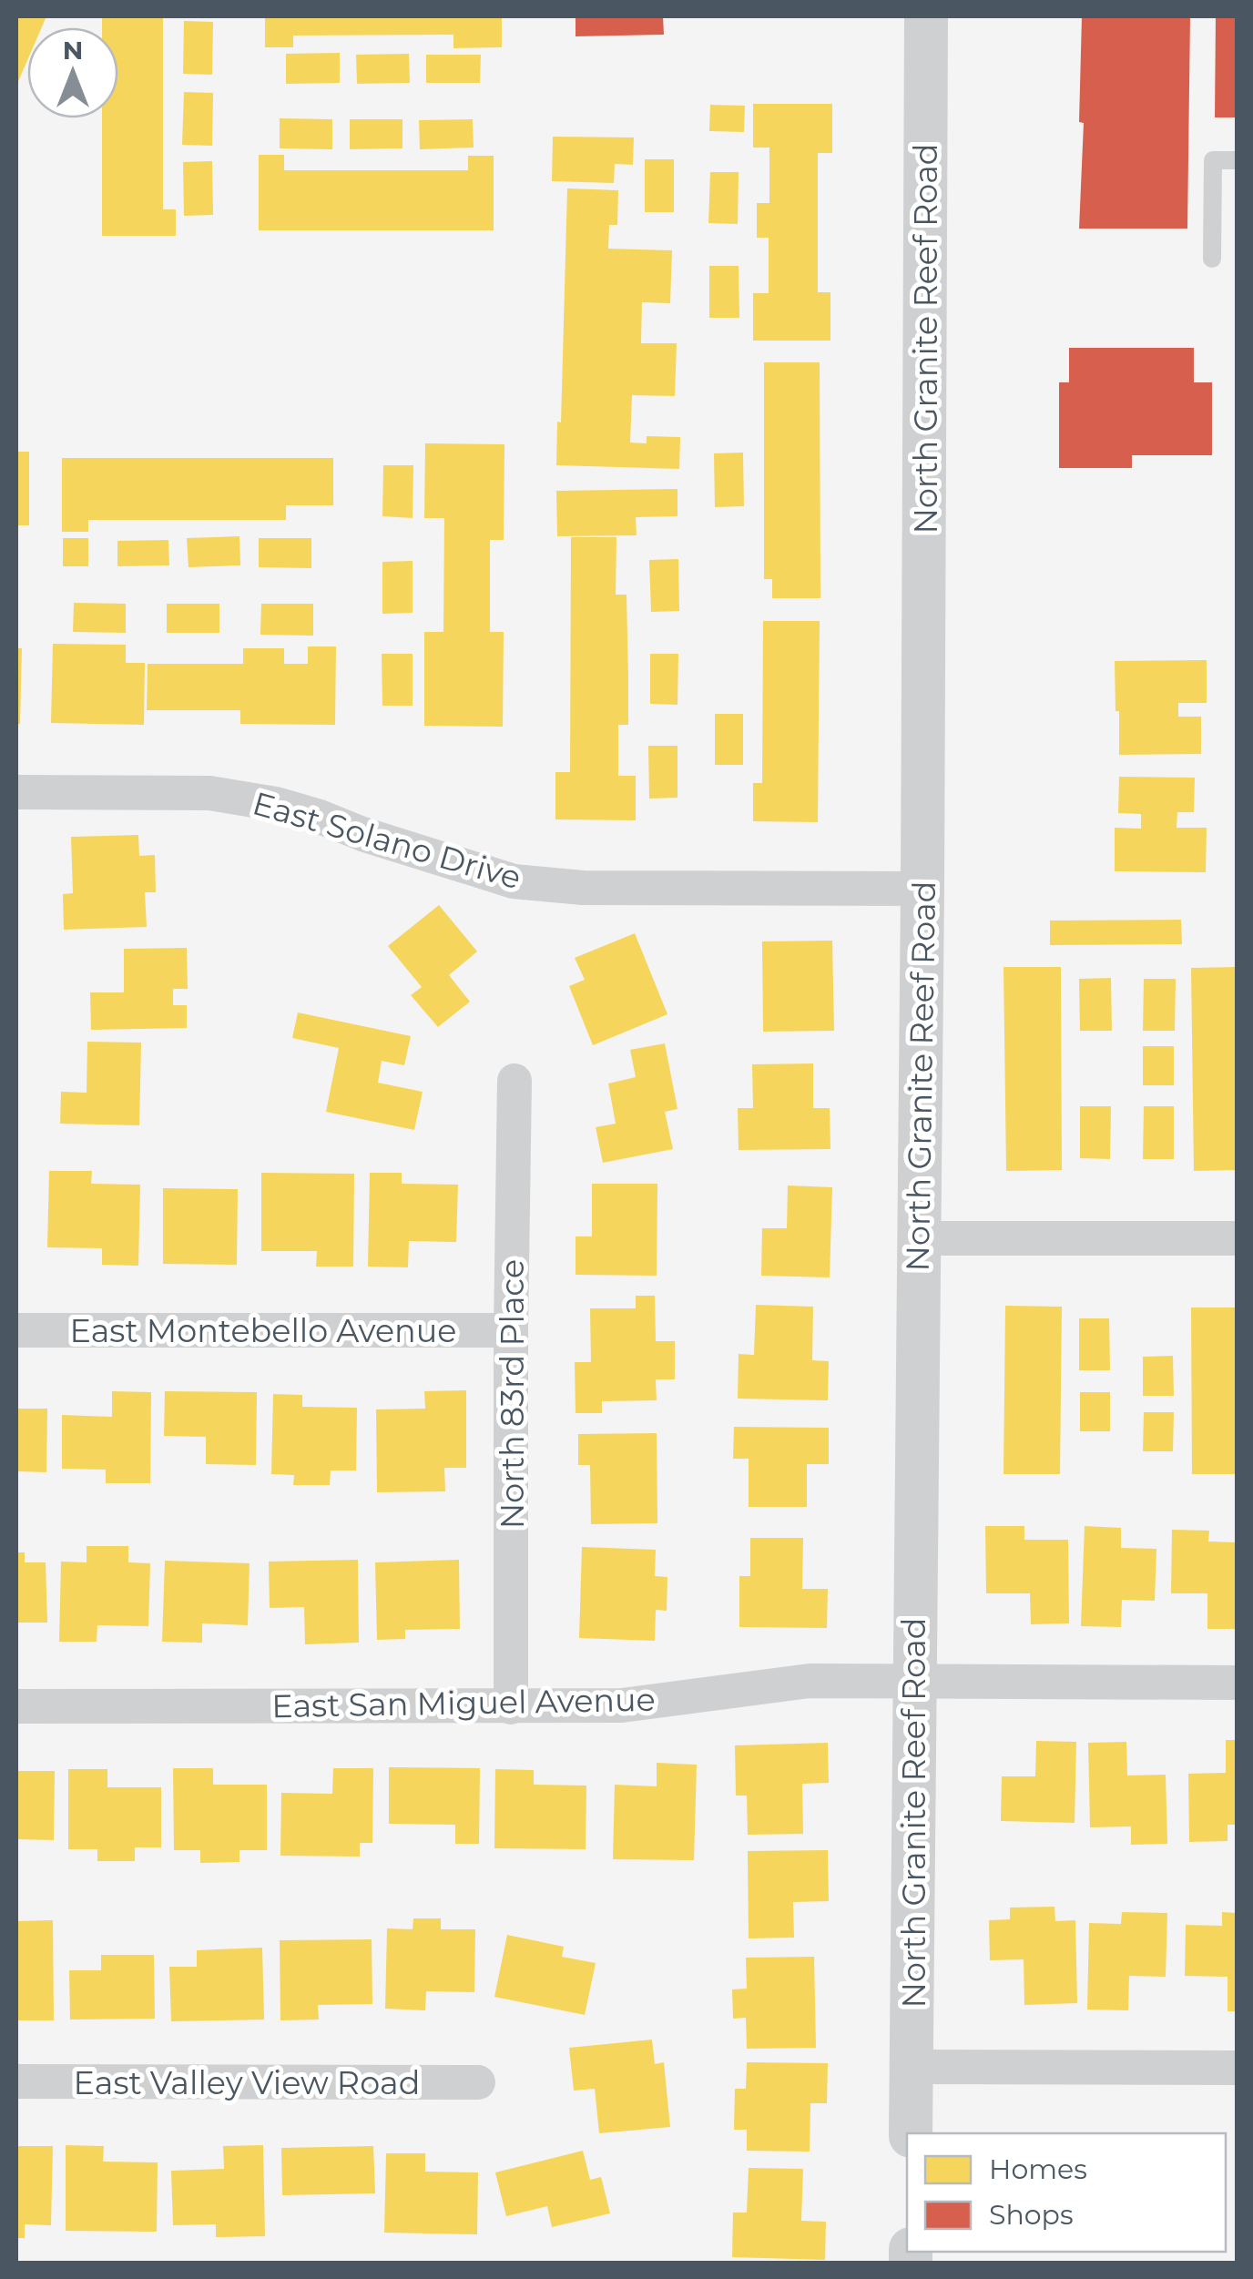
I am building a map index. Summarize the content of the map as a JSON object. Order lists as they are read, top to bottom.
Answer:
{
  "streets": {
    "street": [
      "North Granite Reef Road",
      "East Solano Drive",
      "East Montebello Avenue",
      "North 83rd Place",
      "East San Miguel Avenue",
      "East Valley View Road"
    ]
  },
  "crossings": [
    ["North Granite Reef Road", "East Solano Drive"],
    ["North Granite Reef Road", "East San Miguel Avenue"],
    ["East Montebello Avenue", "North 83rd Place"],
    ["North 83rd Place", "East San Miguel Avenue"]
  ],
  "legend": ["Homes", "Shops"],
  "north": "top"
}
